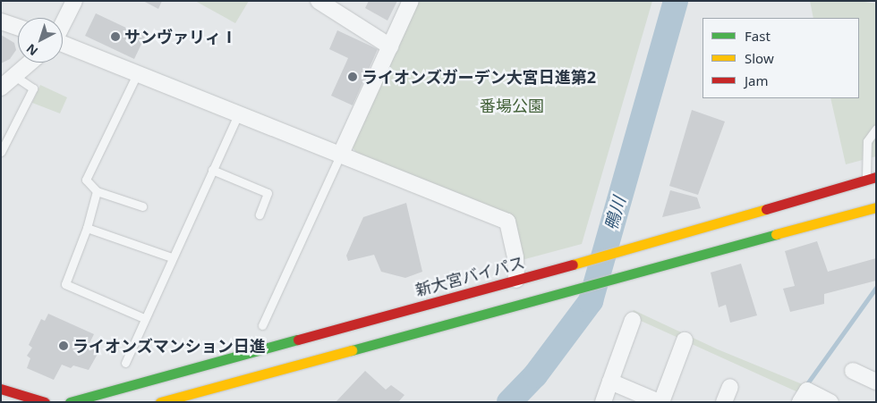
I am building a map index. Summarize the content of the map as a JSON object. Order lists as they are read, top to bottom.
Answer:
{
  "streets": {
    "main road": ["新大宮バイパス"]
  },
  "water": ["鴨川"],
  "parks": ["番場公園"],
  "places": ["サンヴァリィⅠ", "ライオンズガーデン大宮日進第2", "ライオンズマンション日進"],
  "legend": ["Fast", "Slow", "Jam"],
  "north": "bottom left"
}
